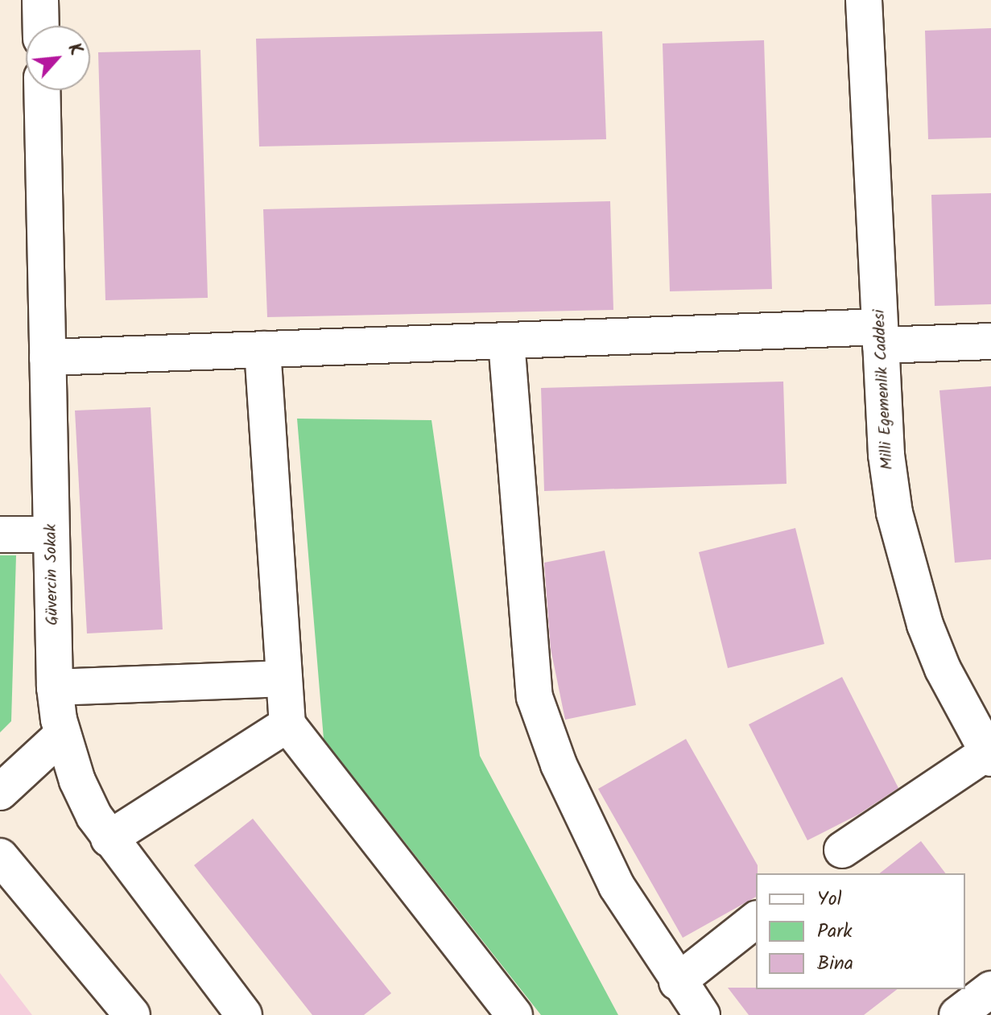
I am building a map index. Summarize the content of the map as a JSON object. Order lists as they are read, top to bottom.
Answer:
{
  "streets": {
    "street": ["Milli Egemenlik Caddesi", "Güvercin Sokak"]
  },
  "legend": ["Yol", "Park", "Bina"],
  "north": "top right"
}
